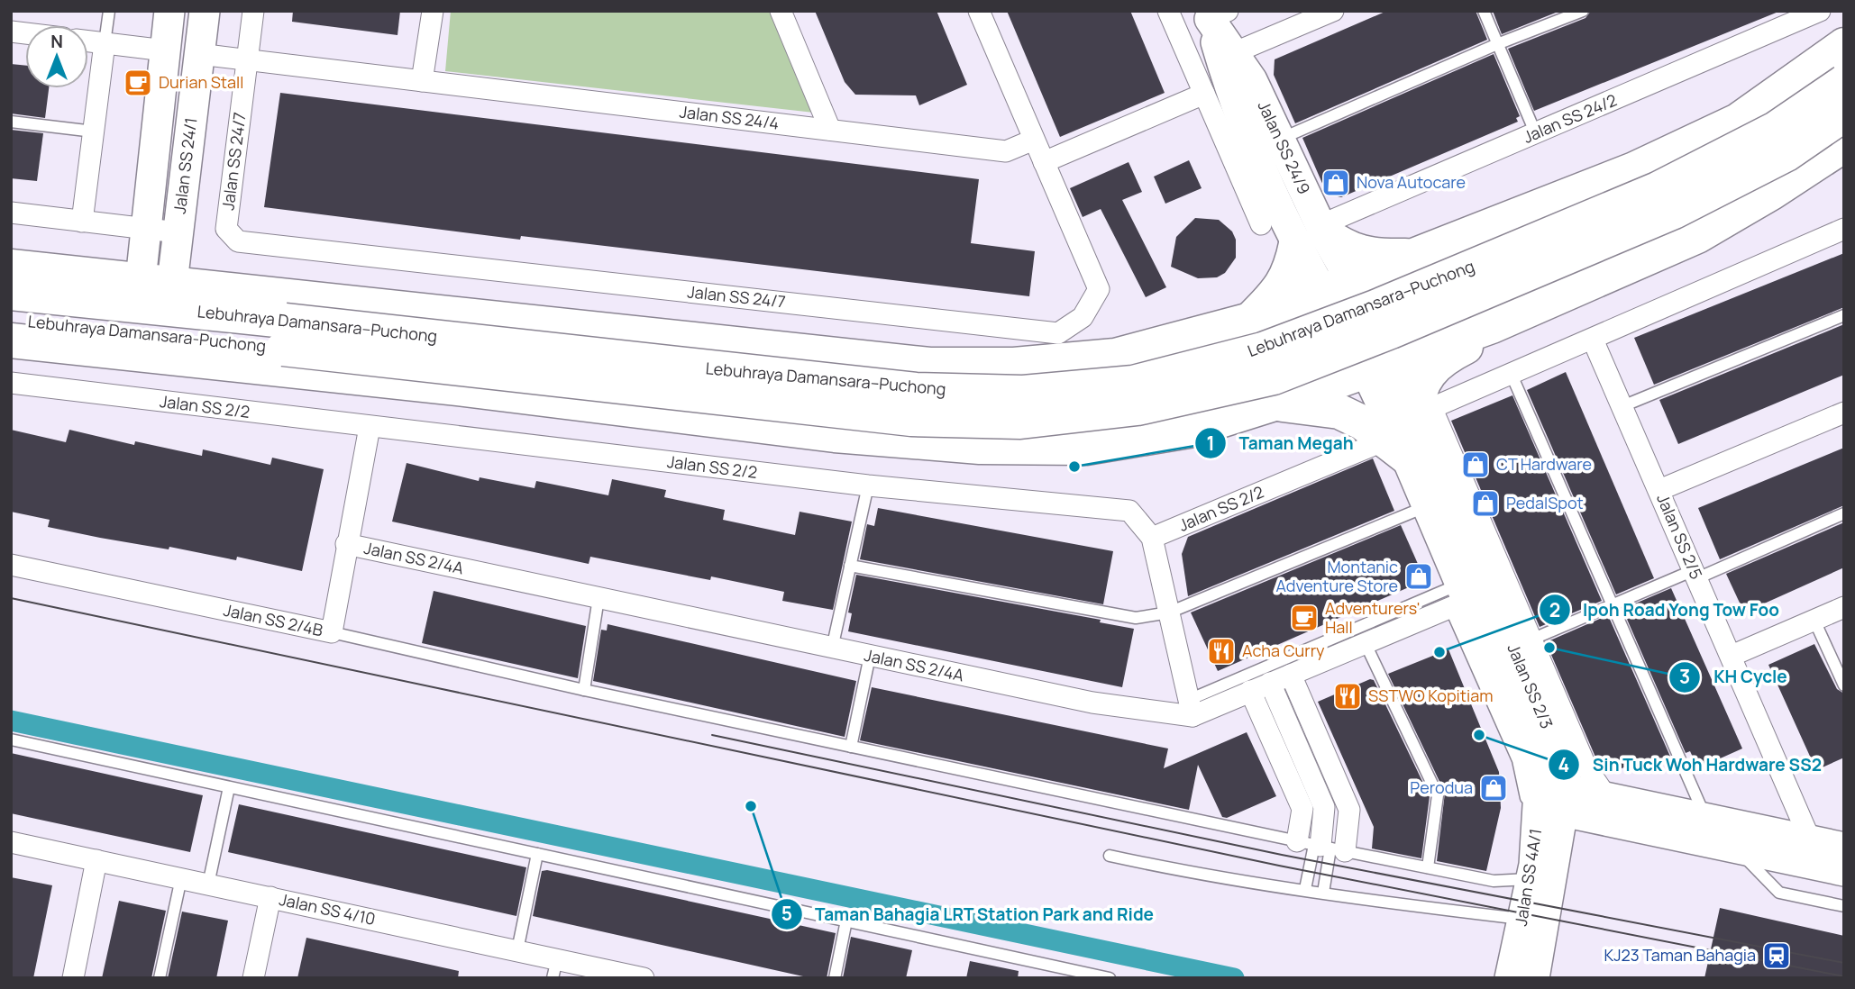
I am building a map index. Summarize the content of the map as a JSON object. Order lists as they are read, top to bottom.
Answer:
{
  "streets": {
    "highway": ["Lebuhraya Damansara–Puchong", "Lebuhraya Damansara-Puchong"],
    "main road": [
      "Jalan SS 24/9",
      "Jalan SS 24/1",
      "Jalan SS 2/3",
      "Jalan SS 4A/1"
    ],
    "street": [
      "Jalan SS 24/4",
      "Jalan SS 24/2",
      "Jalan SS 24/7",
      "Jalan SS 2/2",
      "Jalan SS 2/5",
      "Jalan SS 2/4A",
      "Jalan SS 2/4B",
      "Jalan SS 4/10"
    ]
  },
  "crossings": [
    ["Jalan SS 24/4", "Jalan SS 24/7"],
    ["Jalan SS 24/4", "Jalan SS 24/1"],
    ["Jalan SS 24/2", "Jalan SS 24/9"],
    ["Jalan SS 24/9", "Jalan SS 2/3"],
    ["Lebuhraya Damansara–Puchong", "Lebuhraya Damansara-Puchong"],
    ["Jalan SS 2/2", "Jalan SS 2/4B"],
    ["Jalan SS 2/2", "Jalan SS 2/3"],
    ["Jalan SS 2/4A", "Jalan SS 2/4B"],
    ["Jalan SS 2/4A", "Jalan SS 2/3"],
    ["Jalan SS 2/3", "Jalan SS 4A/1"]
  ],
  "places": {
    "cafe": ["Durian Stall", "Adventurers' Hall"],
    "shop": [
      "Nova Autocare",
      "CT Hardware",
      "PedalSpot",
      "Montanic Adventure Store",
      "Perodua"
    ],
    "other": [
      "Taman Megah",
      "KH Cycle",
      "Ipoh Road Yong Tow Foo",
      "Sin Tuck Woh Hardware SS2",
      "Taman Bahagia LRT Station Park and Ride"
    ],
    "restaurant": ["Acha Curry", "SSTWO Kopitiam"],
    "station": ["KJ23 Taman Bahagia"]
  },
  "north": "top"
}
